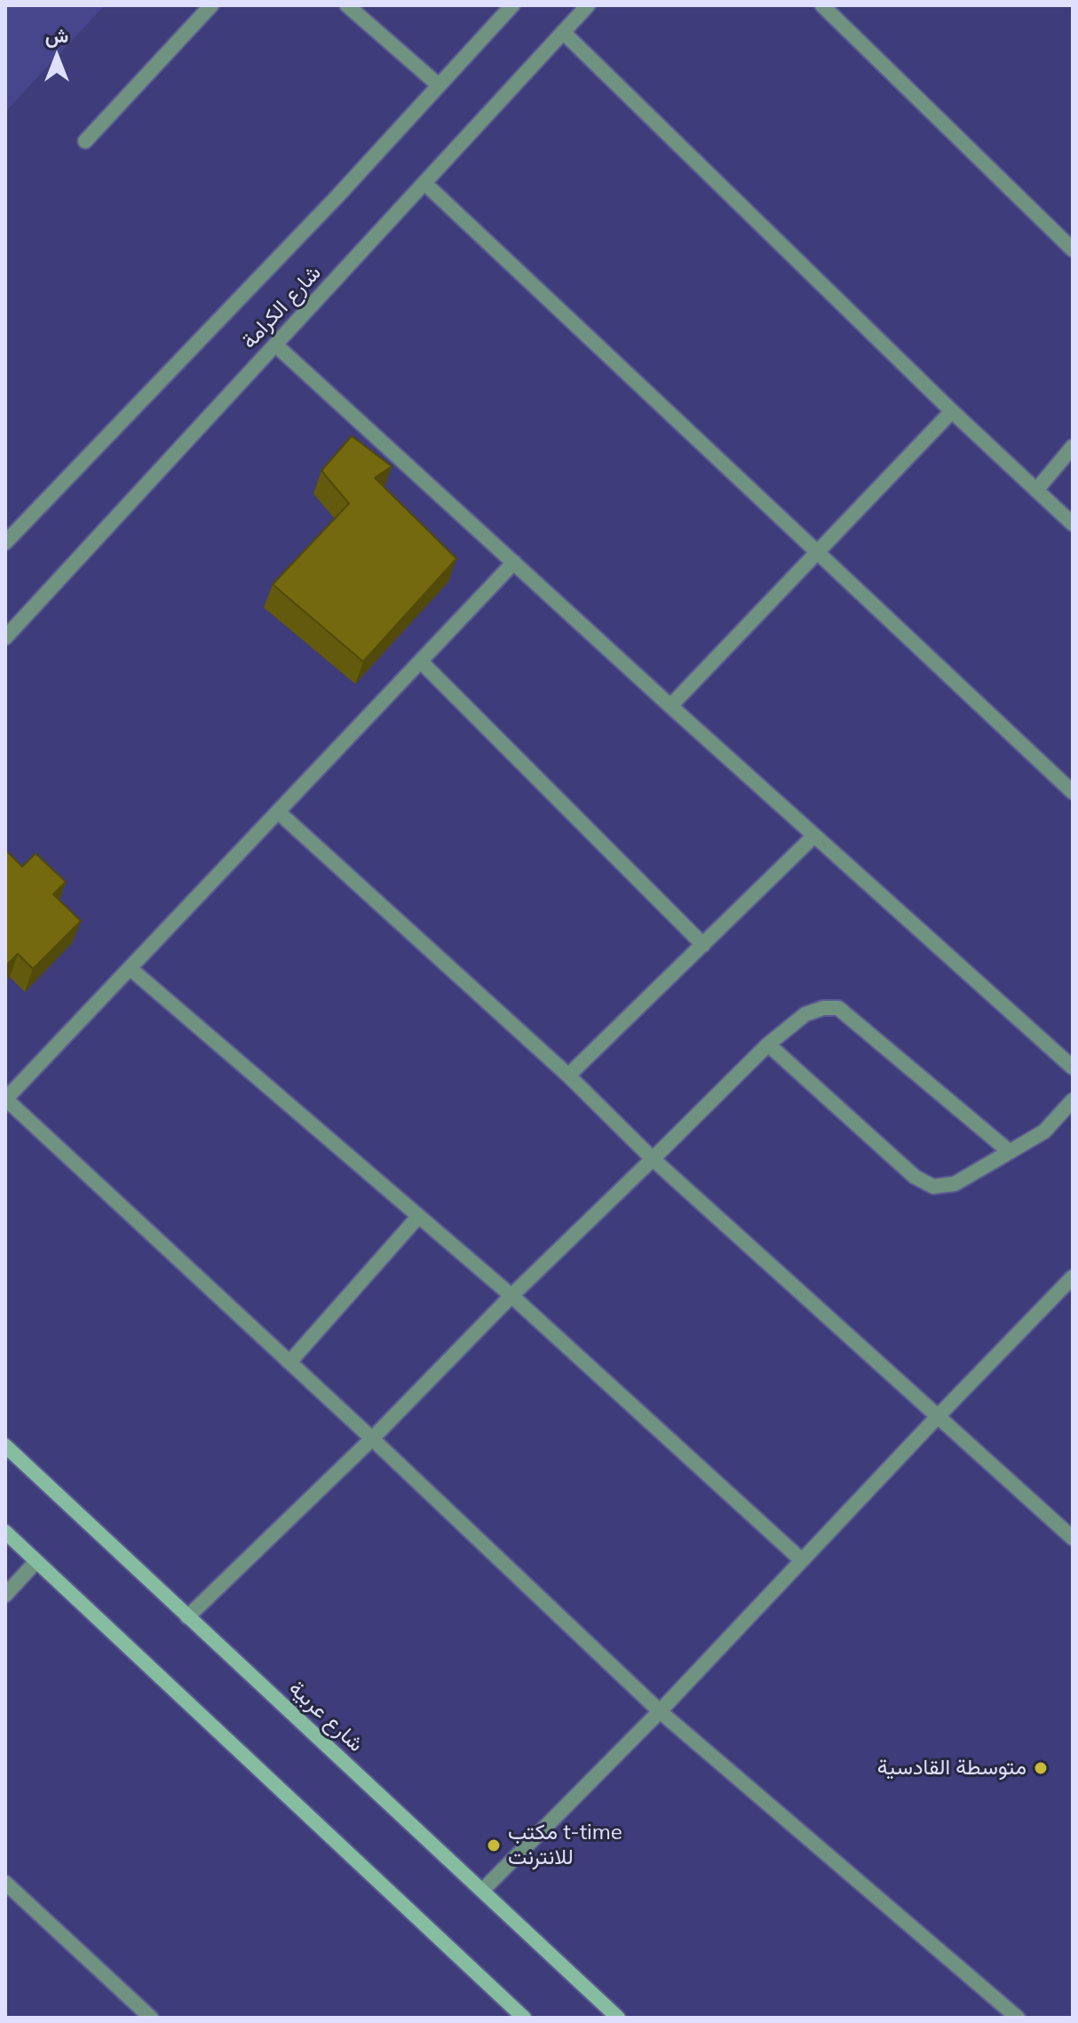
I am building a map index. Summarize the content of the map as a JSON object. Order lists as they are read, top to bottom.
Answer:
{
  "streets": {
    "main road": ["شارع عربية"],
    "street": ["شارع الكرامة"]
  },
  "places": ["متوسطة القادسية", "مكتب t-time للانترنت"],
  "north": "top"
}
